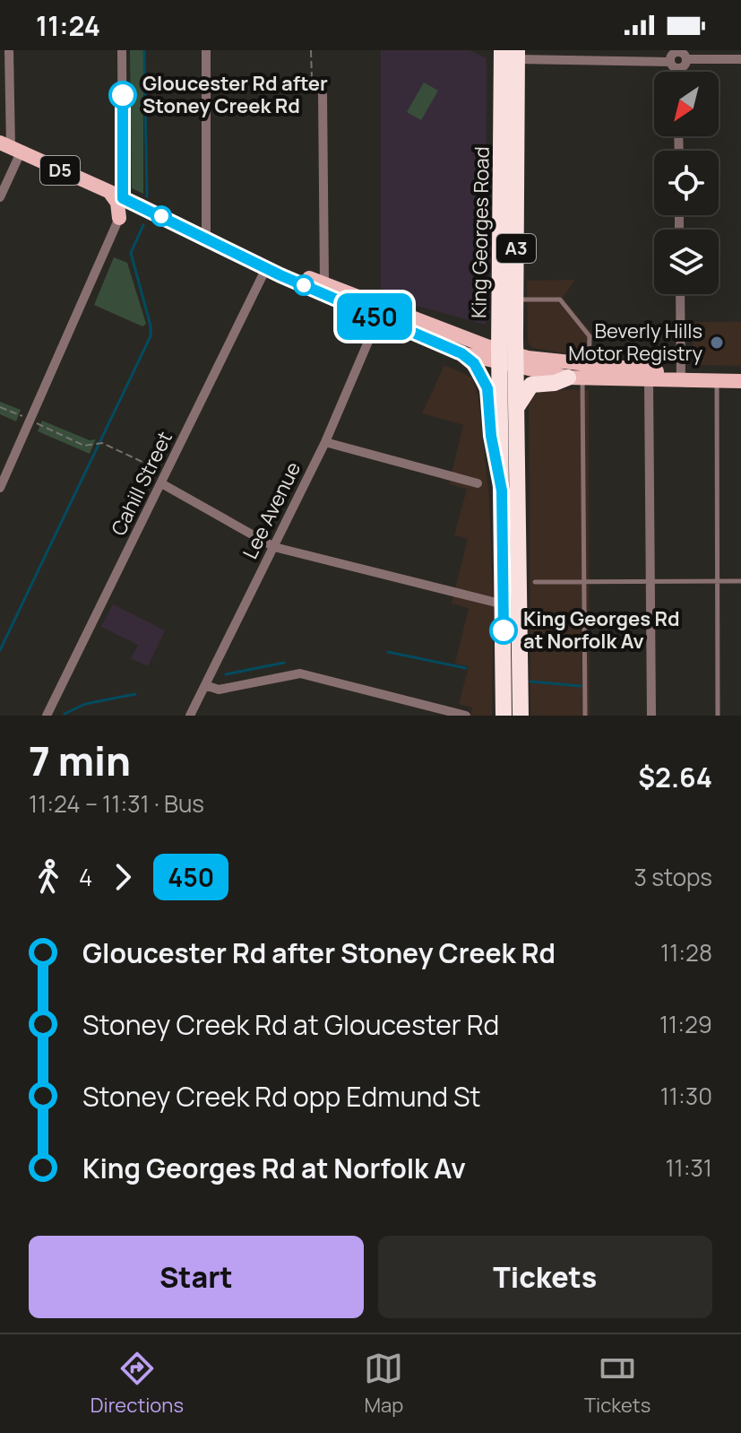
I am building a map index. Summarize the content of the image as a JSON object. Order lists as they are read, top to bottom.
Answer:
{
  "streets": {
    "highway": ["King Georges Road", "A3"],
    "main road": ["D5"],
    "street": ["Cahill Street", "Lee Avenue"]
  },
  "crossings": [
    ["D5", "King Georges Road"],
    ["D5", "Cahill Street"],
    ["D5", "Lee Avenue"]
  ],
  "places": ["Gloucester Rd after Stoney Creek Rd", "Beverly Hills Motor Registry", "King Georges Rd at Norfolk Av"],
  "lines": ["bus line 450"],
  "north": "bottom left",
  "page": {
    "status": "11:24",
    "on_map": "450",
    "heading": ["7 min", "11:24 – 11:31 · Bus", "$2.64"],
    "legs": ["4", "450", "3 stops"],
    "list": [
      {
        "name": "Gloucester Rd after Stoney Creek Rd",
        "value": "11:28"
      },
      {
        "name": "Stoney Creek Rd at Gloucester Rd",
        "value": "11:29"
      },
      {
        "name": "Stoney Creek Rd opp Edmund St",
        "value": "11:30"
      },
      {
        "name": "King Georges Rd at Norfolk Av",
        "value": "11:31"
      }
    ],
    "buttons": ["Start", "Tickets"],
    "tabs": ["Directions", "Map", "Tickets"]
  }
}
